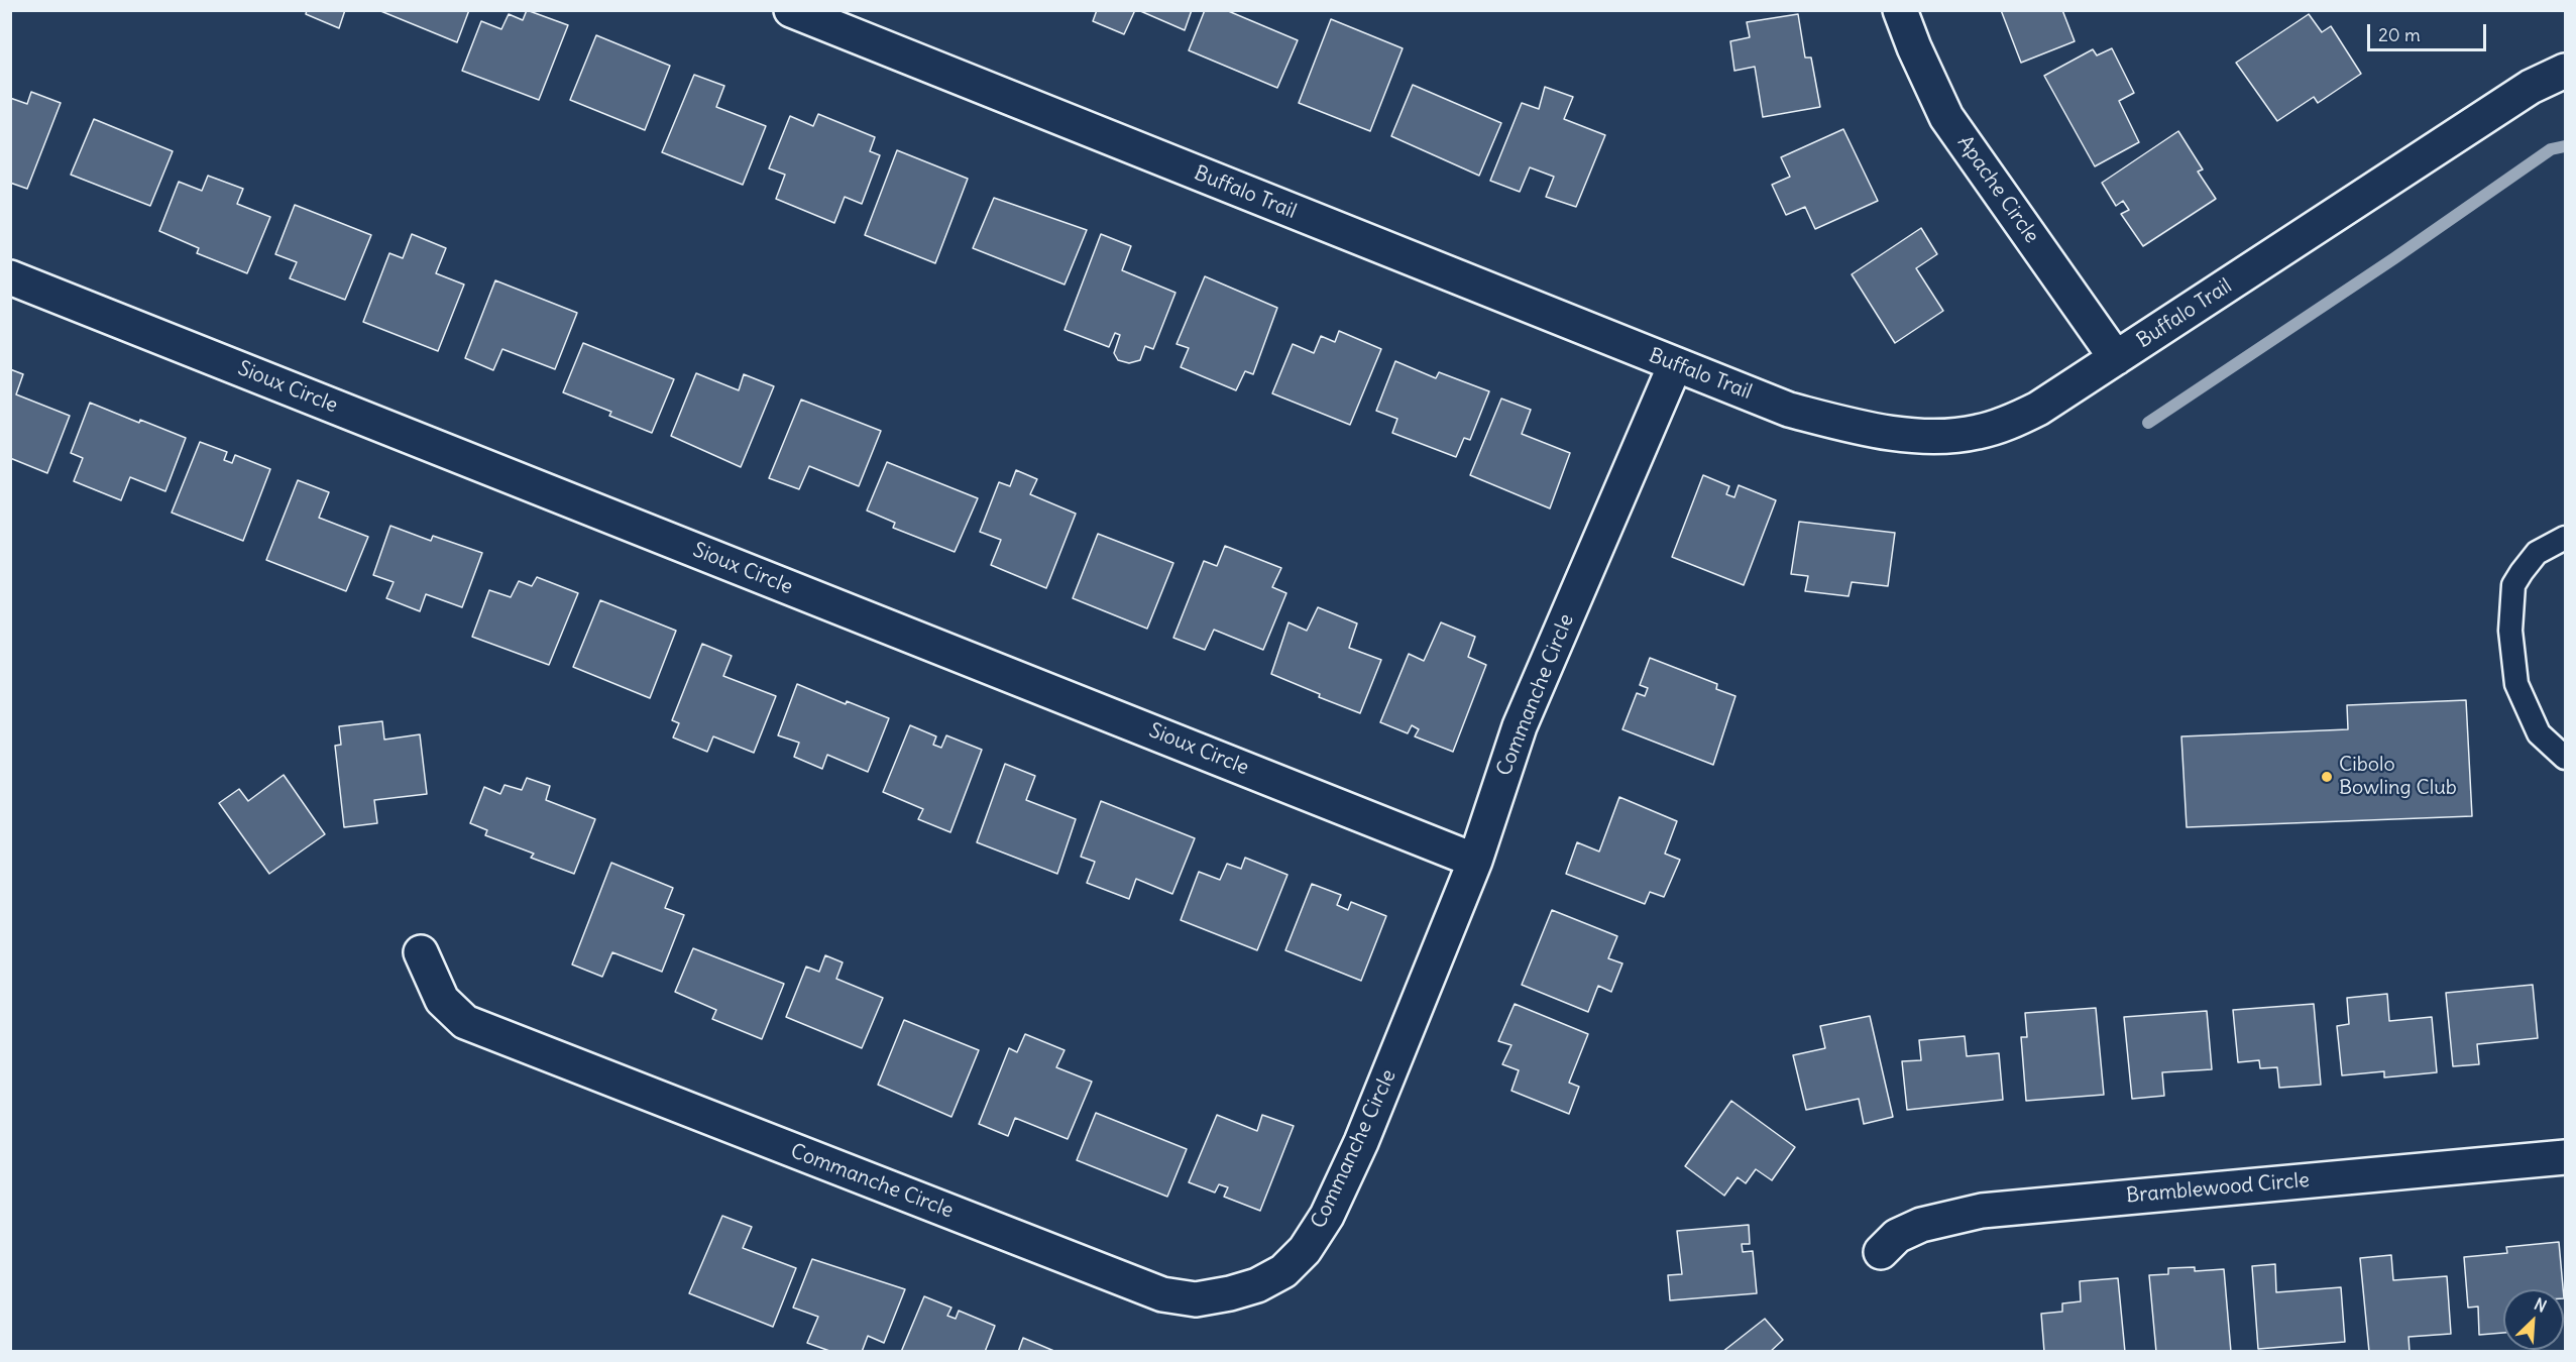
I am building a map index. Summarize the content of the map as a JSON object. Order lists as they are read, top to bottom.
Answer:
{
  "streets": {
    "street": [
      "Apache Circle",
      "Buffalo Trail",
      "Sioux Circle",
      "Commanche Circle",
      "Bramblewood Circle"
    ]
  },
  "crossings": [
    ["Apache Circle", "Buffalo Trail"],
    ["Buffalo Trail", "Commanche Circle"],
    ["Sioux Circle", "Commanche Circle"]
  ],
  "places": ["Cibolo Bowling Club"],
  "scale_bar": "20 m",
  "north": "top right"
}
